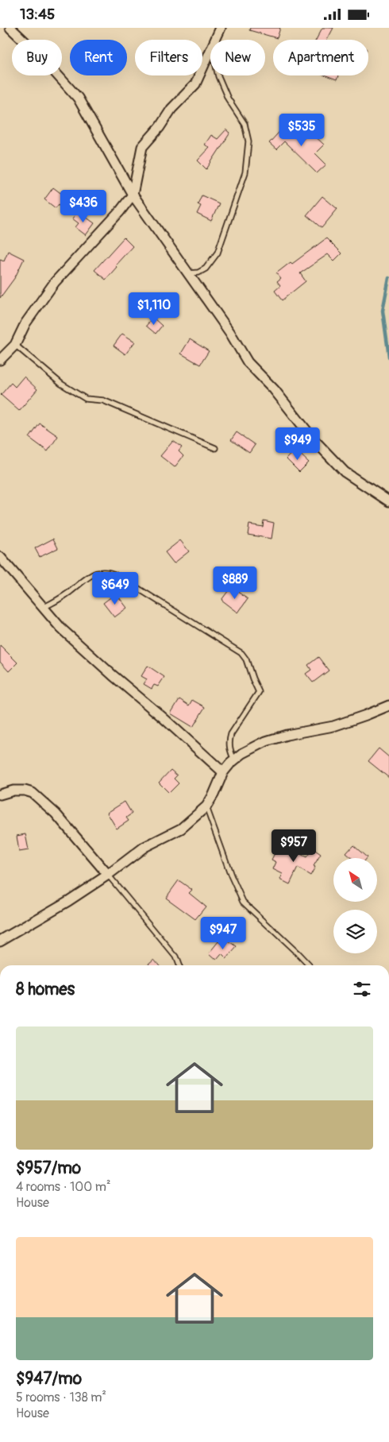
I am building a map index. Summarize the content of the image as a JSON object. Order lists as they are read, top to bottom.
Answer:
{
  "north": "top left",
  "page": {
    "status": "13:45",
    "chip": [
      "Buy",
      "Rent",
      "Filters",
      "New",
      "Apartment"
    ],
    "price": [
      "$535",
      "$436",
      "$1,110",
      "$949",
      "$889",
      "$649",
      "$957",
      "$947"
    ],
    "heading": "8 homes",
    "list": [
      {
        "name": "$957/mo",
        "note": "4 rooms · 100 m² · House"
      },
      {
        "name": "$947/mo",
        "note": "5 rooms · 138 m² · House"
      }
    ]
  }
}
